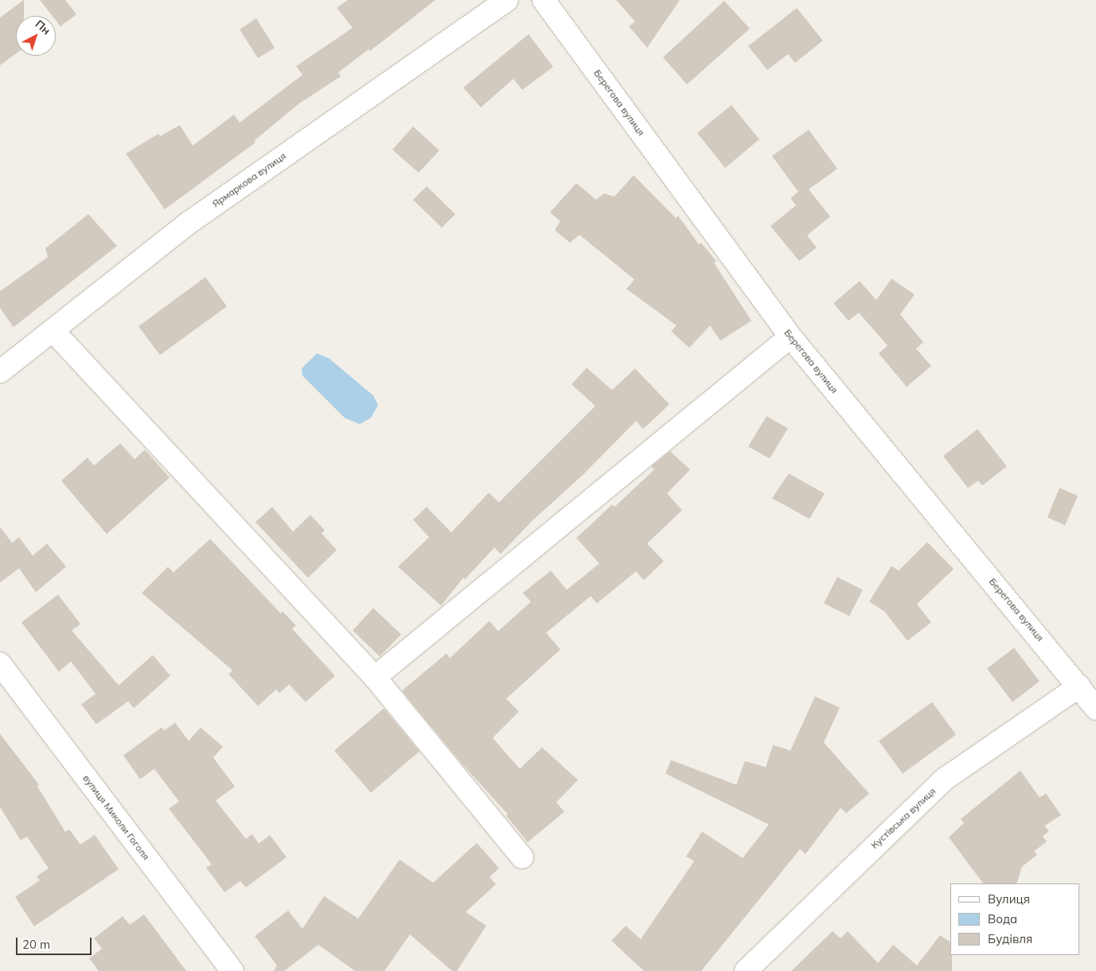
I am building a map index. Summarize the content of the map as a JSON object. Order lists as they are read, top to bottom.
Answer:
{
  "streets": {
    "street": [
      "Берегова вулиця",
      "Ярмаркова вулиця",
      "вулиця Миколи Гоголя",
      "Кустівська вулиця"
    ]
  },
  "crossings": [
    ["Берегова вулиця", "Кустівська вулиця"]
  ],
  "legend": ["Вулиця", "Вода", "Будівля"],
  "scale_bar": "20 m",
  "north": "top right"
}
